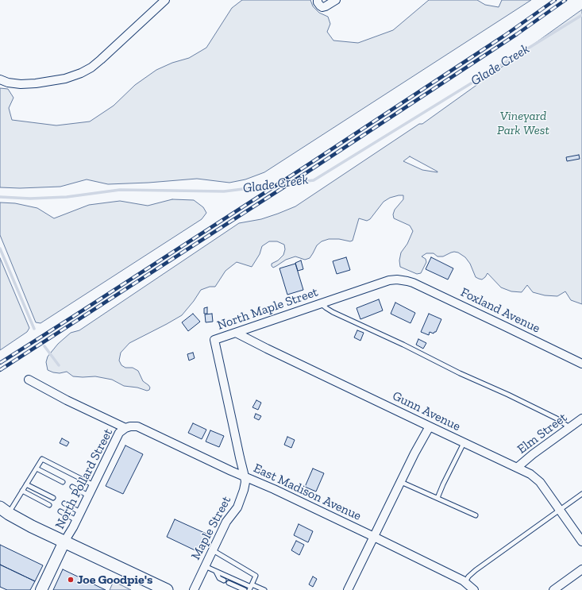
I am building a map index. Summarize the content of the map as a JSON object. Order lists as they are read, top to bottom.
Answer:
{
  "streets": {
    "street": [
      "North Maple Street",
      "Foxland Avenue",
      "Gunn Avenue",
      "Elm Street",
      "North Pollard Street",
      "East Madison Avenue",
      "Maple Street"
    ]
  },
  "crossings": [
    ["North Maple Street", "Foxland Avenue"],
    ["North Maple Street", "Gunn Avenue"],
    ["North Maple Street", "East Madison Avenue"],
    ["North Maple Street", "Maple Street"],
    ["Gunn Avenue", "Elm Street"],
    ["North Pollard Street", "East Madison Avenue"],
    ["East Madison Avenue", "Maple Street"]
  ],
  "water": ["Glade Creek"],
  "parks": ["Vineyard Park West"],
  "places": ["Joe Goodpie's"]
}
